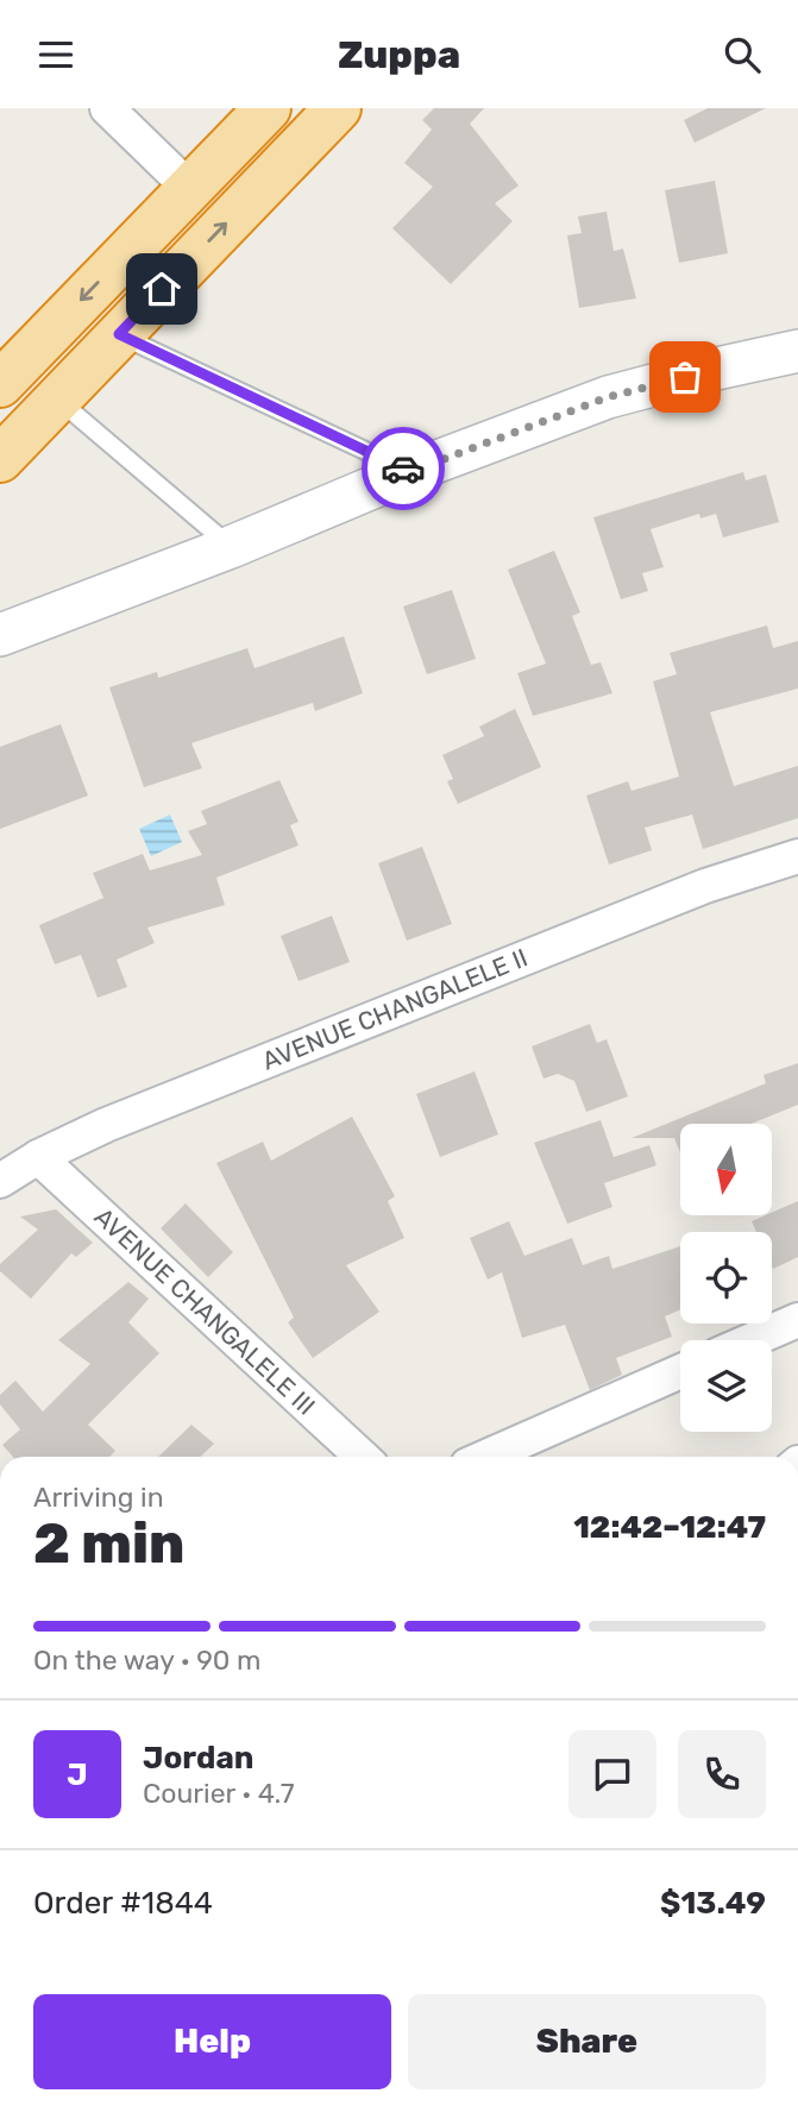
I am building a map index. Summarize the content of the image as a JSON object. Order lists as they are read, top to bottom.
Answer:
{
  "streets": {
    "street": ["AVENUE CHANGALELE II", "AVENUE CHANGALELE III"]
  },
  "crossings": [
    ["AVENUE CHANGALELE II", "AVENUE CHANGALELE III"]
  ],
  "north": "bottom",
  "page": {
    "header": "Zuppa",
    "heading": ["2 min", "Arriving in", "12:42–12:47"],
    "panel": [
      "Jordan",
      "Courier · 4.7",
      "Order #1844",
      "$13.49"
    ],
    "bar": "On the way · 90 m",
    "round": "J",
    "buttons": ["Help", "Share"]
  }
}
